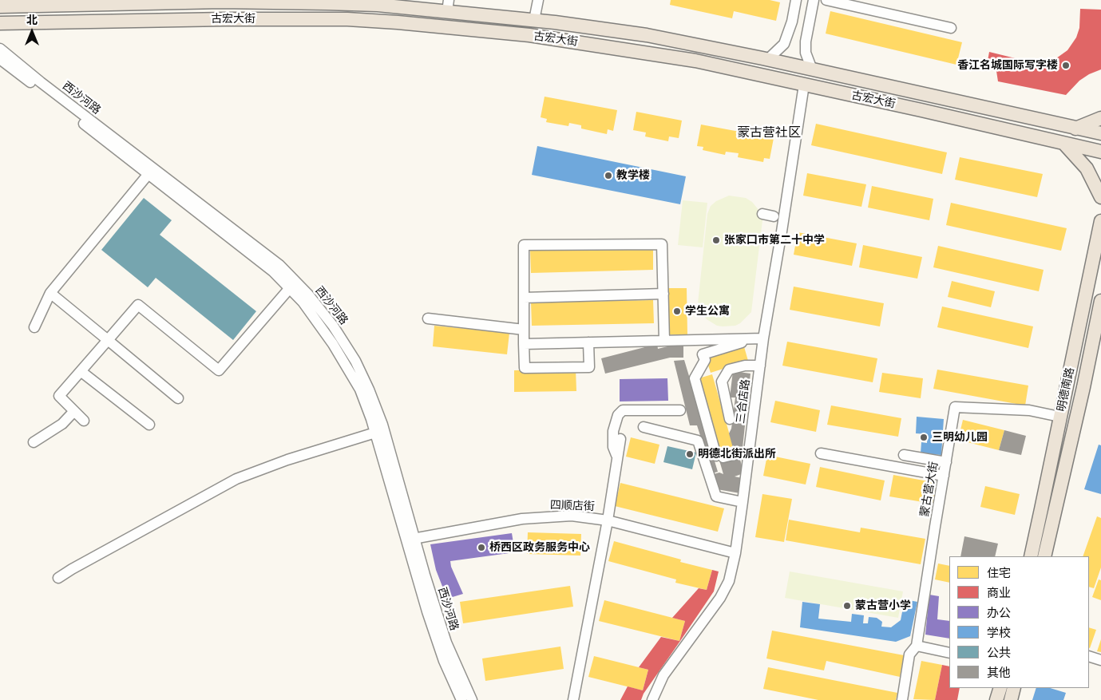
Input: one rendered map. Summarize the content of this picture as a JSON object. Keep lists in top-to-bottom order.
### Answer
{
  "streets": {
    "main road": ["古宏大街", "明德南路"],
    "street": [
      "西沙河路",
      "三合店路",
      "蒙古营大街",
      "四顺店街"
    ]
  },
  "crossings": [
    ["古宏大街", "三合店路"],
    ["西沙河路", "四顺店街"],
    ["明德南路", "蒙古营大街"],
    ["三合店路", "四顺店街"]
  ],
  "districts": ["蒙古营社区"],
  "places": [
    "香江名城国际写字楼",
    "教学楼",
    "张家口市第二十中学",
    "学生公寓",
    "三明幼儿园",
    "明德北街派出所",
    "桥西区政务服务中心",
    "蒙古营小学"
  ],
  "legend": [
    "住宅",
    "商业",
    "办公",
    "学校",
    "公共",
    "其他"
  ],
  "north": "top"
}
